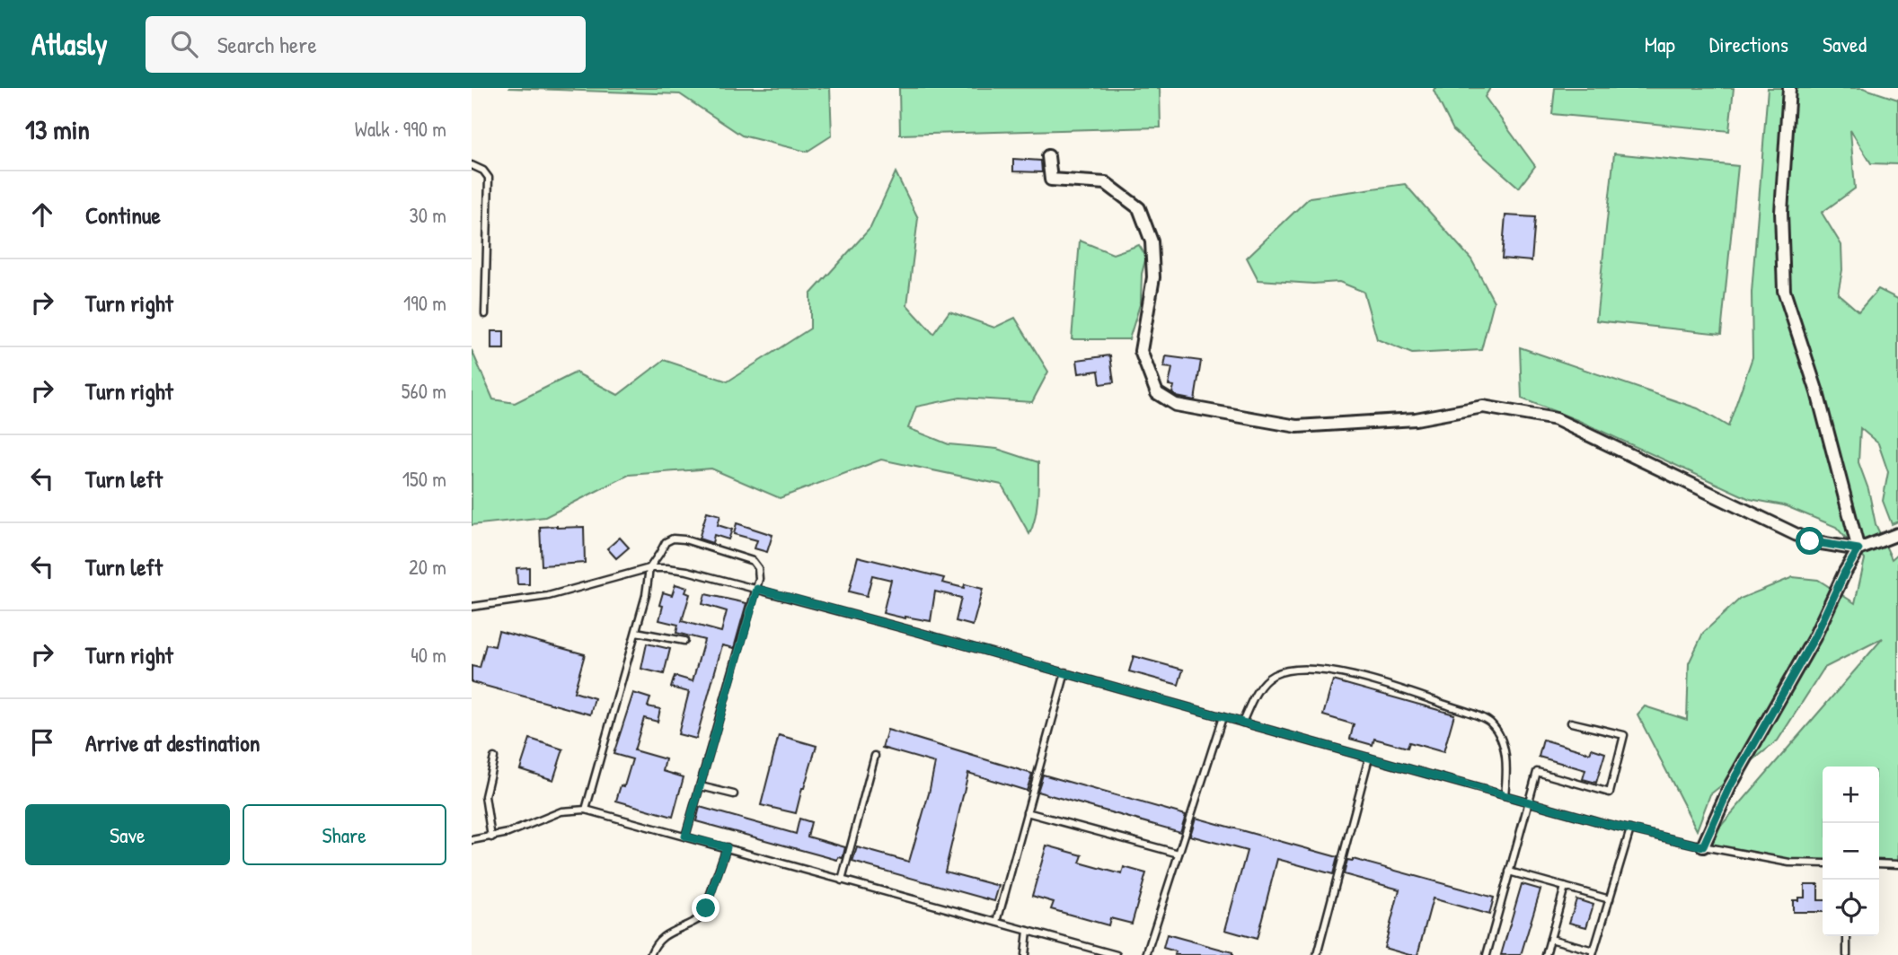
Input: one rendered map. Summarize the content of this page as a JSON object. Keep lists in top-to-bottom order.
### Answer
{
  "page": {
    "header": "Atlasly",
    "search": "Search here",
    "nav": ["Map", "Directions", "Saved"],
    "heading": ["13 min", "Walk · 990 m"],
    "list": [
      ["Continue", "30 m"],
      ["Turn right", "190 m"],
      ["Turn right", "560 m"],
      ["Turn left", "150 m"],
      ["Turn left", "20 m"],
      ["Turn right", "40 m"],
      "Arrive at destination"
    ],
    "map_buttons": ["+", "−"],
    "buttons": ["Save", "Share"]
  }
}
